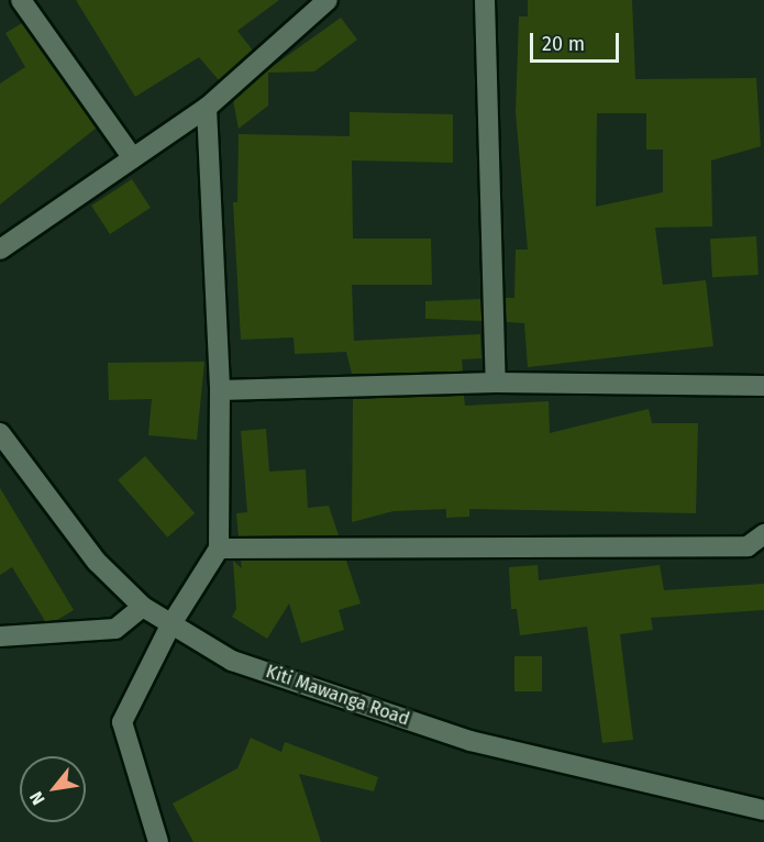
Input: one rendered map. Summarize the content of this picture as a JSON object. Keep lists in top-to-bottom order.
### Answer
{
  "streets": {
    "street": ["Kiti Mawanga Road"]
  },
  "scale_bar": "20 m",
  "north": "bottom left"
}
